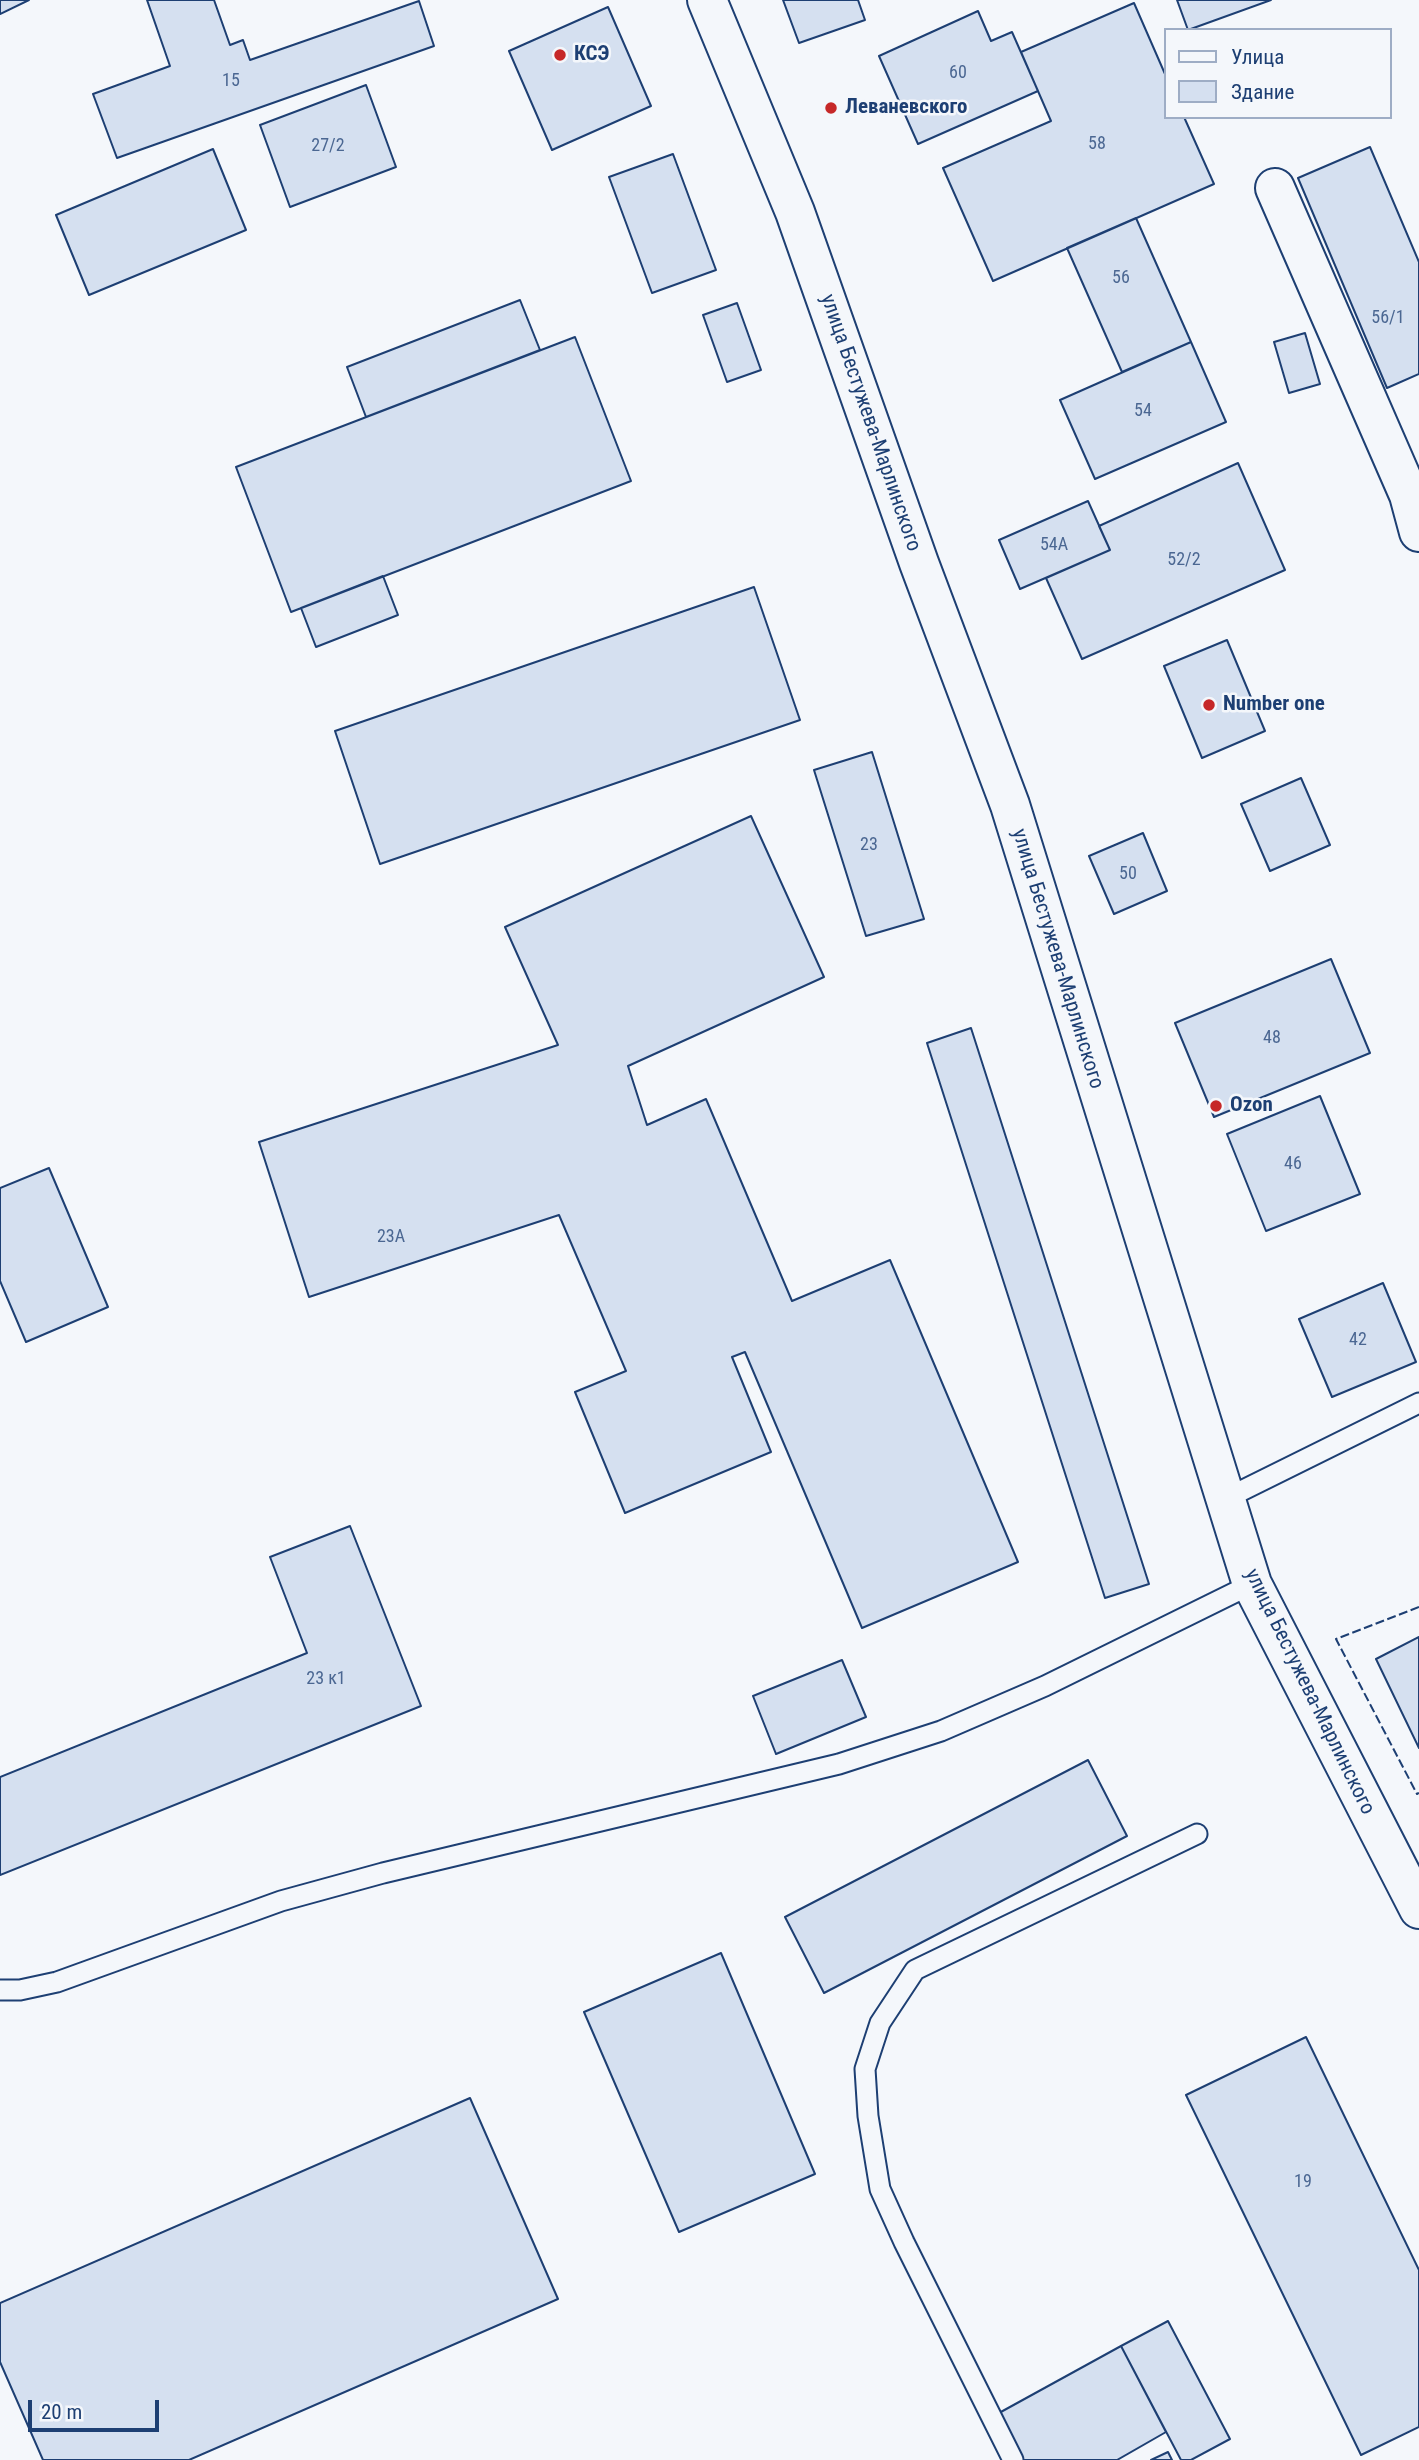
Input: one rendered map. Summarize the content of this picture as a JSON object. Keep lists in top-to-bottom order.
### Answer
{
  "streets": {
    "street": ["улица Бестужева-Марлинского"]
  },
  "places": [
    "КСЭ",
    "Леваневского",
    "Number one",
    "Ozon"
  ],
  "house_numbers": [
    "60",
    "15",
    "58",
    "27/2",
    "56",
    "56/1",
    "54",
    "54А",
    "52/2",
    "23",
    "50",
    "48",
    "46",
    "23А",
    "42",
    "23 к1",
    "19"
  ],
  "legend": ["Улица", "Здание"],
  "scale_bar": "20 m"
}
